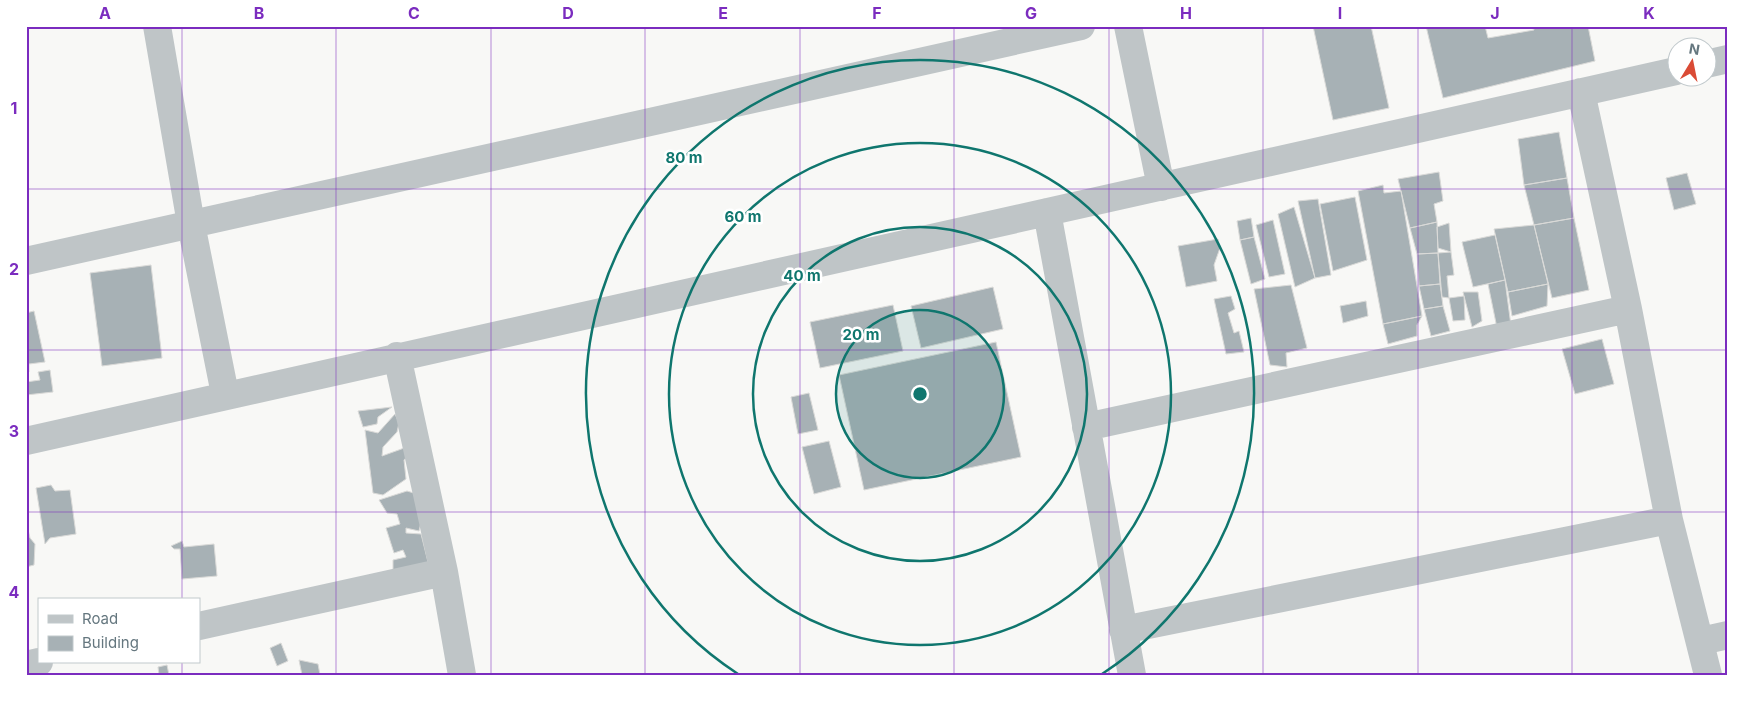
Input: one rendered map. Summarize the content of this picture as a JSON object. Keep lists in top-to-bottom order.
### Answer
{
  "legend": ["Road", "Building"],
  "north": "top",
  "grid": {
    "columns": [
      "A",
      "B",
      "C",
      "D",
      "E",
      "F",
      "G",
      "H",
      "I",
      "J",
      "K"
    ],
    "rows": [
      "1",
      "2",
      "3",
      "4"
    ]
  },
  "rings": [
    "80 m",
    "60 m",
    "40 m",
    "20 m"
  ]
}
